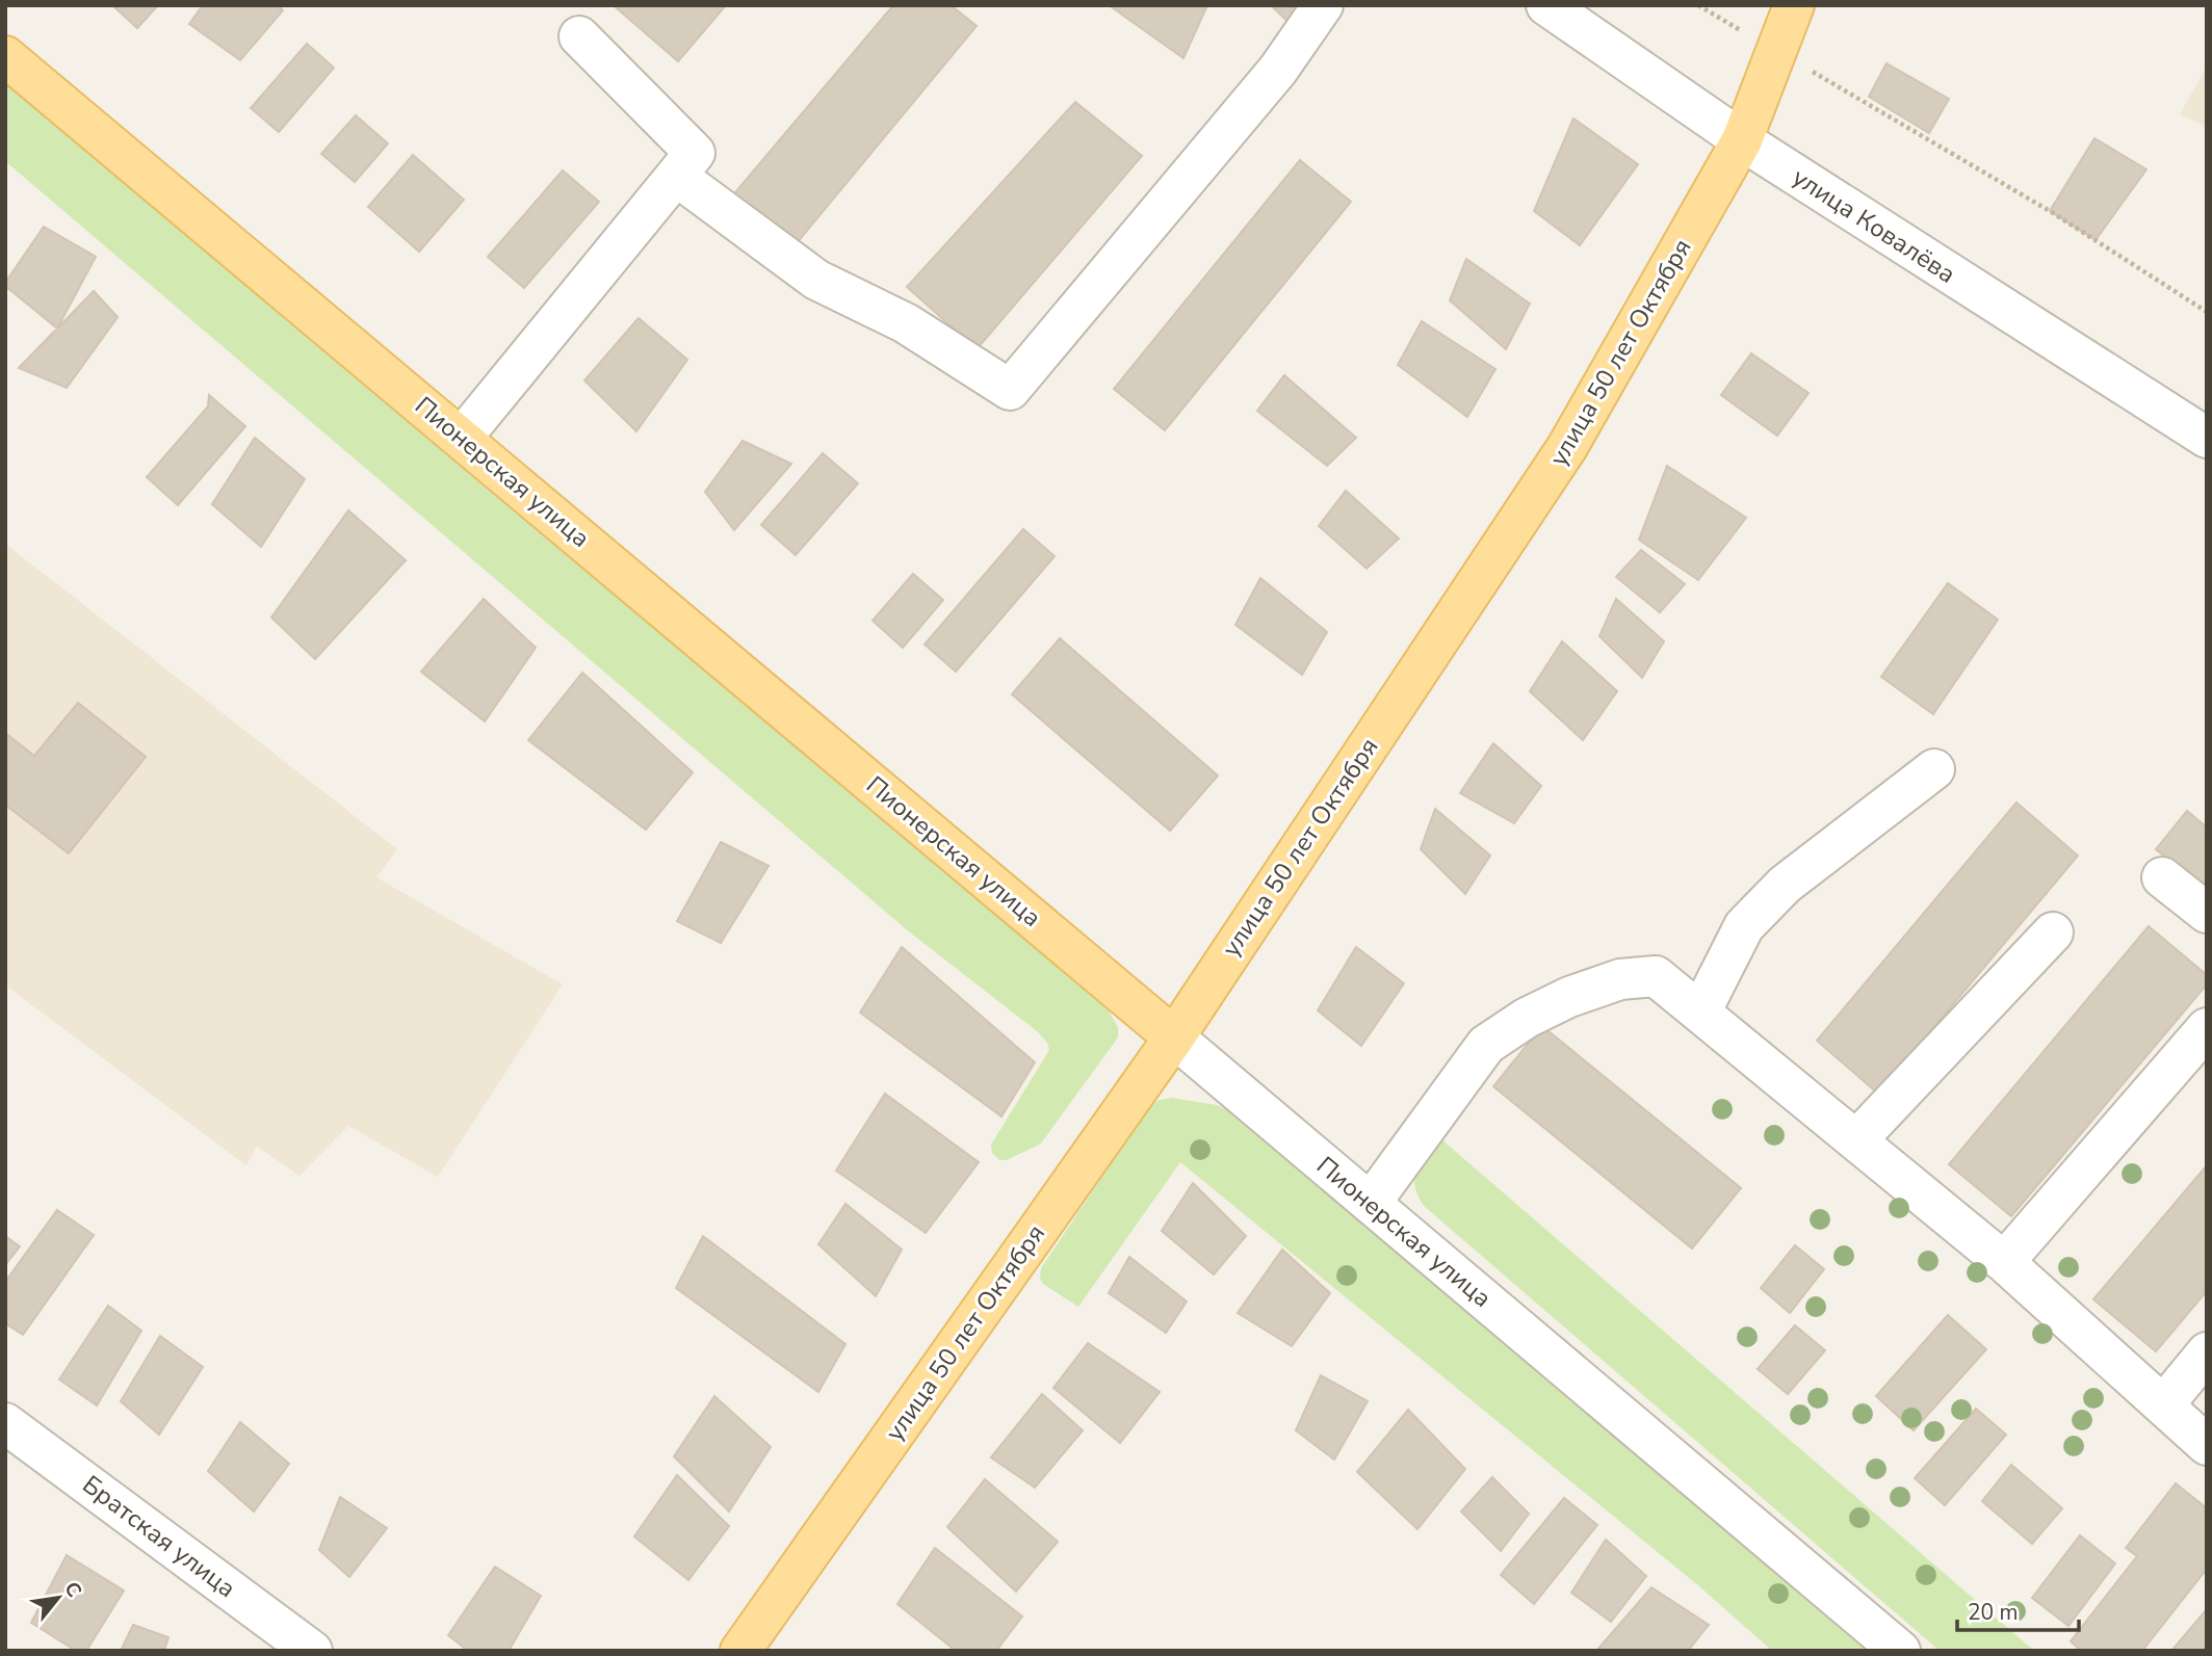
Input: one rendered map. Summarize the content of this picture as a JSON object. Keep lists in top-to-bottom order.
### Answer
{
  "streets": {
    "main road": ["улица 50 лет Октября", "Пионерская улица"],
    "street": ["улица Ковалёва", "Братская улица"]
  },
  "crossings": [
    ["улица Ковалёва", "улица 50 лет Октября"],
    ["улица 50 лет Октября", "Пионерская улица"]
  ],
  "scale_bar": "20 m",
  "north": "top right"
}
